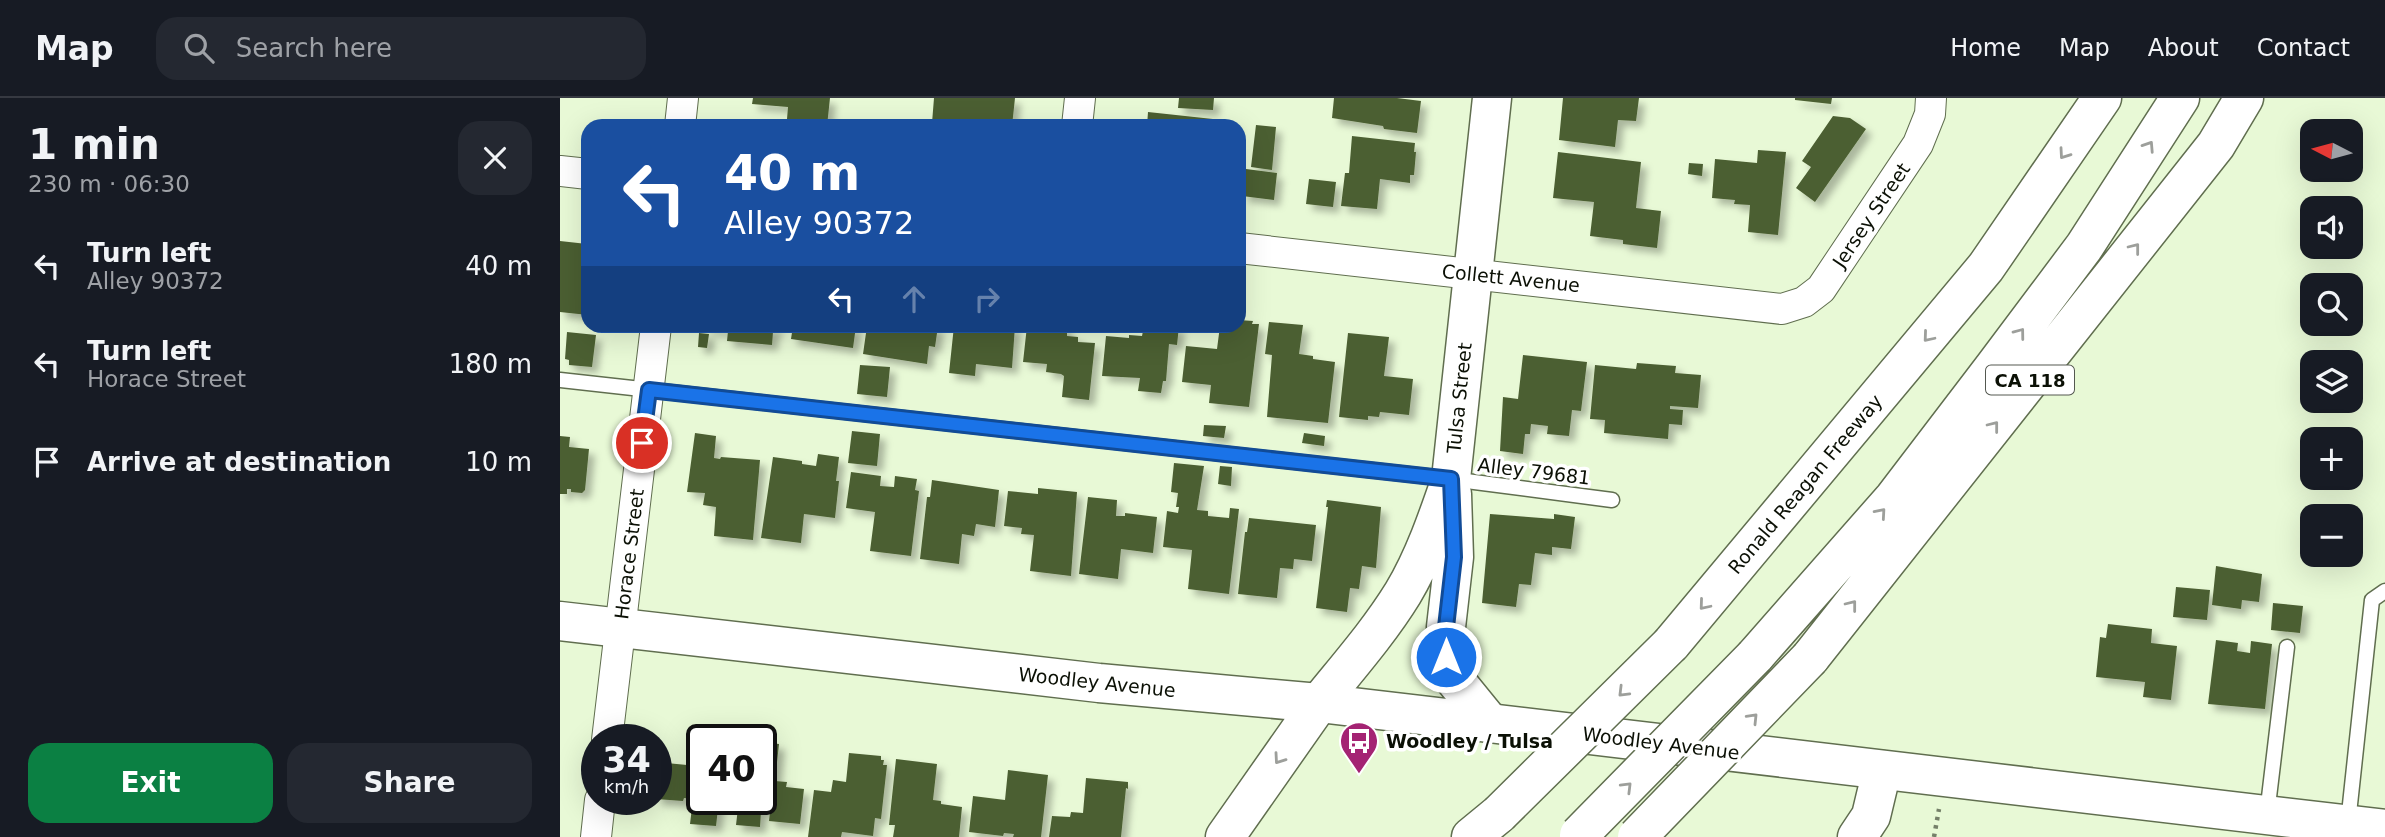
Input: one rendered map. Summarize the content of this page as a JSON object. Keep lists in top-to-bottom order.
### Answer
{
  "streets": {
    "main road": [
      "CA 118",
      "Tulsa Street",
      "Ronald Reagan Freeway",
      "Woodley Avenue"
    ],
    "street": ["Jersey Street", "Collett Avenue", "Horace Street"],
    "lane": ["Alley 79681"]
  },
  "crossings": [
    ["Jersey Street", "Collett Avenue"],
    ["Collett Avenue", "Tulsa Street"],
    ["Tulsa Street", "Alley 79681"],
    ["Tulsa Street", "Woodley Avenue"],
    ["Alley 79681", "Horace Street"],
    ["Horace Street", "Woodley Avenue"]
  ],
  "places": {
    "bus stop": ["Woodley / Tulsa"]
  },
  "north": "left",
  "page": {
    "header": "Map",
    "search": "Search here",
    "nav": [
      "Home",
      "Map",
      "About",
      "Contact"
    ],
    "heading": ["1 min", "230 m · 06:30"],
    "map_buttons": ["+", "−"],
    "turn": ["40 m", "Alley 90372"],
    "list": [
      {
        "name": "Turn left",
        "note": "Alley 90372",
        "value": "40 m"
      },
      {
        "name": "Turn left",
        "note": "Horace Street",
        "value": "180 m"
      },
      {
        "name": "Arrive at destination",
        "value": "10 m"
      }
    ],
    "speed": "34 km/h",
    "limit": "40",
    "buttons": ["Exit", "Share"]
  }
}
